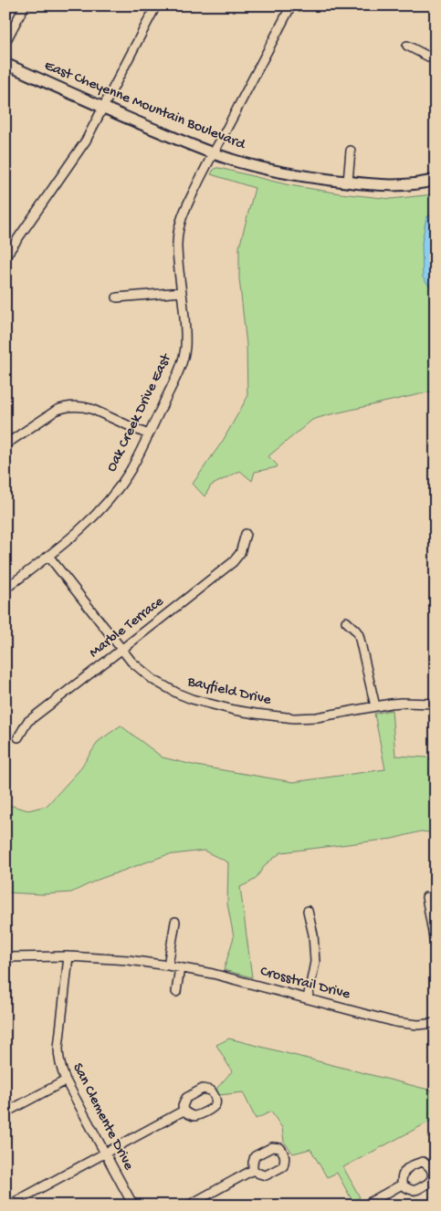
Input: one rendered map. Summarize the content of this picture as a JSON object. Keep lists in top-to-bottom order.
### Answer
{
  "streets": {
    "street": [
      "East Cheyenne Mountain Boulevard",
      "Oak Creek Drive East",
      "Marble Terrace",
      "Bayfield Drive",
      "Crosstrail Drive",
      "San Clemente Drive"
    ]
  },
  "crossings": [
    ["East Cheyenne Mountain Boulevard", "Oak Creek Drive East"],
    ["Oak Creek Drive East", "Bayfield Drive"],
    ["Marble Terrace", "Bayfield Drive"],
    ["Crosstrail Drive", "San Clemente Drive"]
  ]
}
